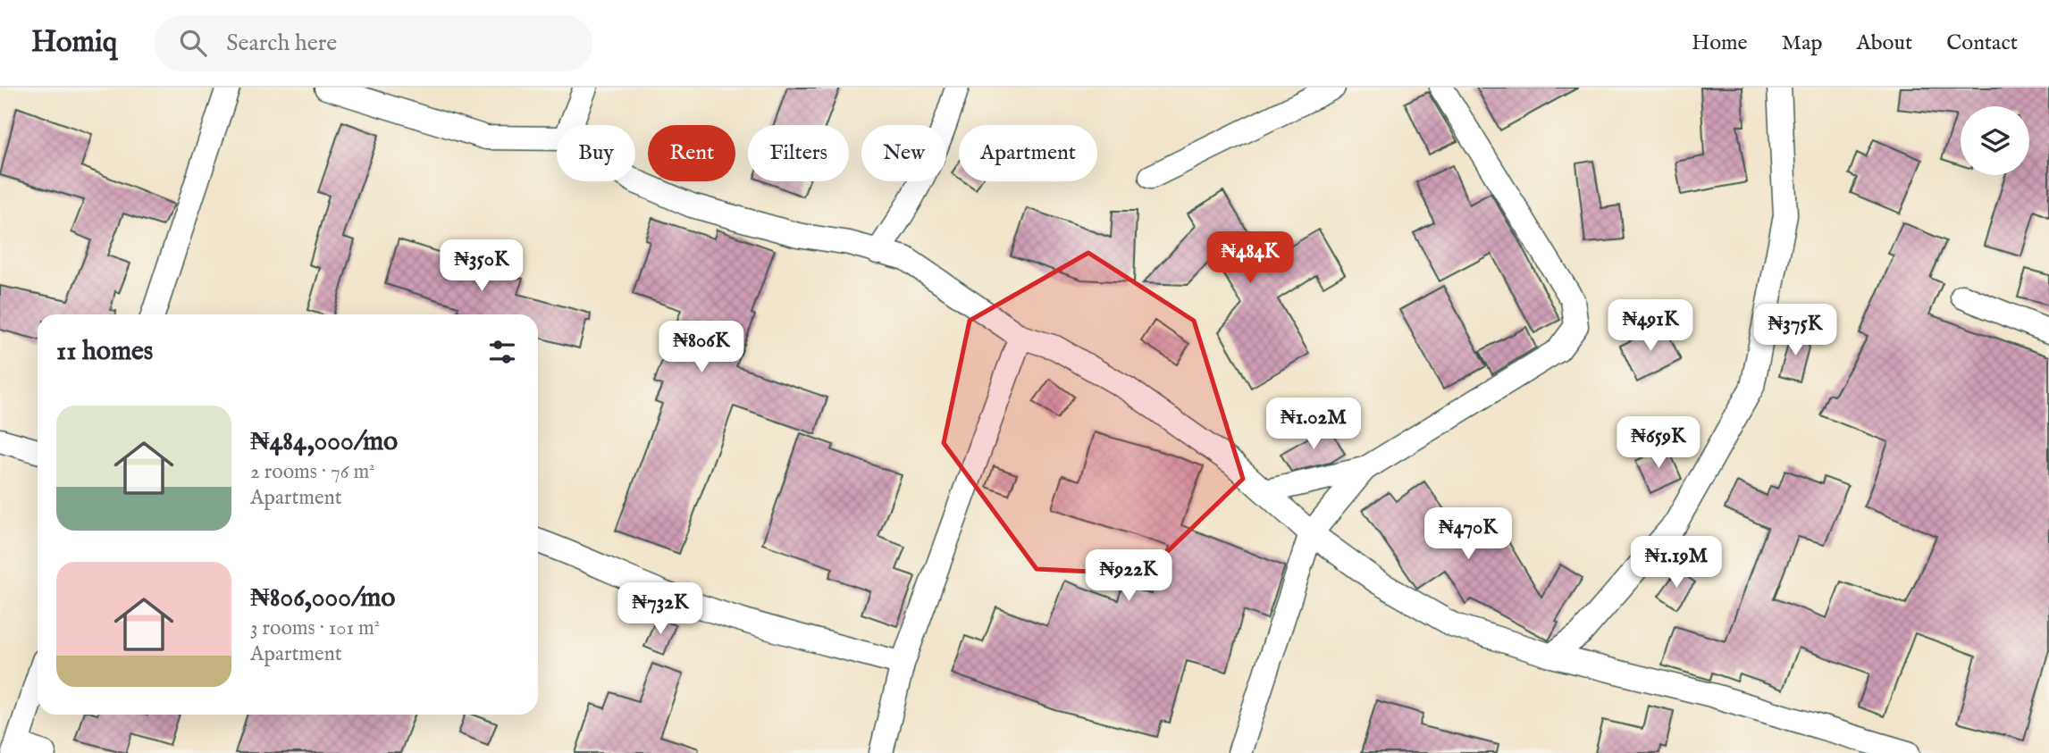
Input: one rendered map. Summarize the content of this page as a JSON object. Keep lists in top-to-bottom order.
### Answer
{
  "page": {
    "header": "Homiq",
    "search": "Search here",
    "nav": [
      "Home",
      "Map",
      "About",
      "Contact"
    ],
    "chip": [
      "Buy",
      "Rent",
      "Filters",
      "New",
      "Apartment"
    ],
    "price": [
      "₦484K",
      "₦350K",
      "₦491K",
      "₦375K",
      "₦806K",
      "₦1.02M",
      "₦659K",
      "₦470K",
      "₦1.19M",
      "₦922K",
      "₦732K"
    ],
    "heading": "11 homes",
    "list": [
      {
        "name": "₦484,000/mo",
        "note": "2 rooms · 76 m² · Apartment"
      },
      {
        "name": "₦806,000/mo",
        "note": "3 rooms · 101 m² · Apartment"
      }
    ]
  }
}
